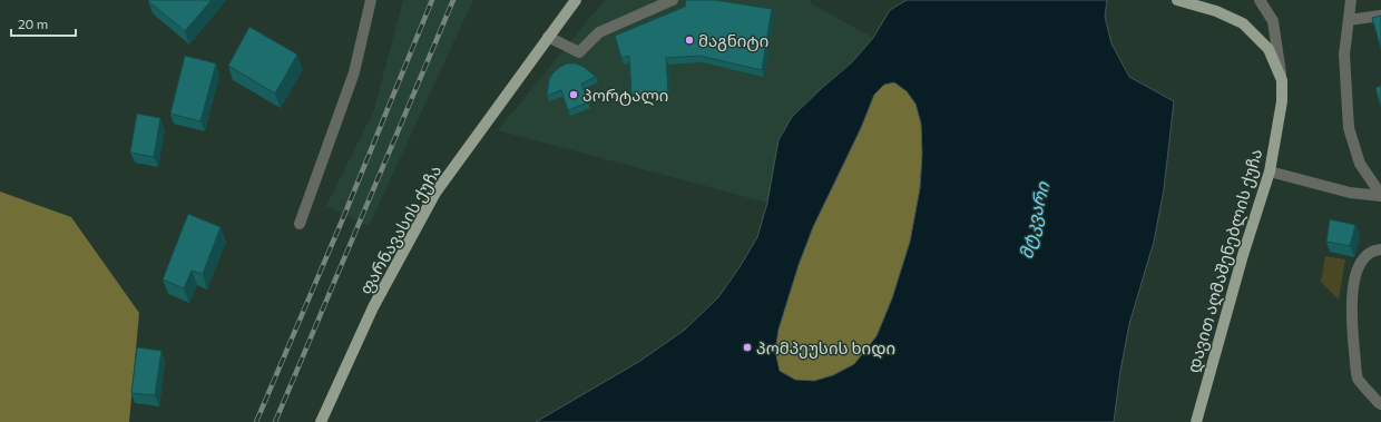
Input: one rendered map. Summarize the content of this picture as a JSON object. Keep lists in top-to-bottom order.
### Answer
{
  "streets": {
    "main road": ["ფარნავასის ქუჩა", "დავით აღმაშენებლის ქუჩა"]
  },
  "water": ["მტკვარი"],
  "places": ["მაგნიტი", "პორტალი", "პომპეუსის ხიდი"],
  "scale_bar": "20 m"
}
